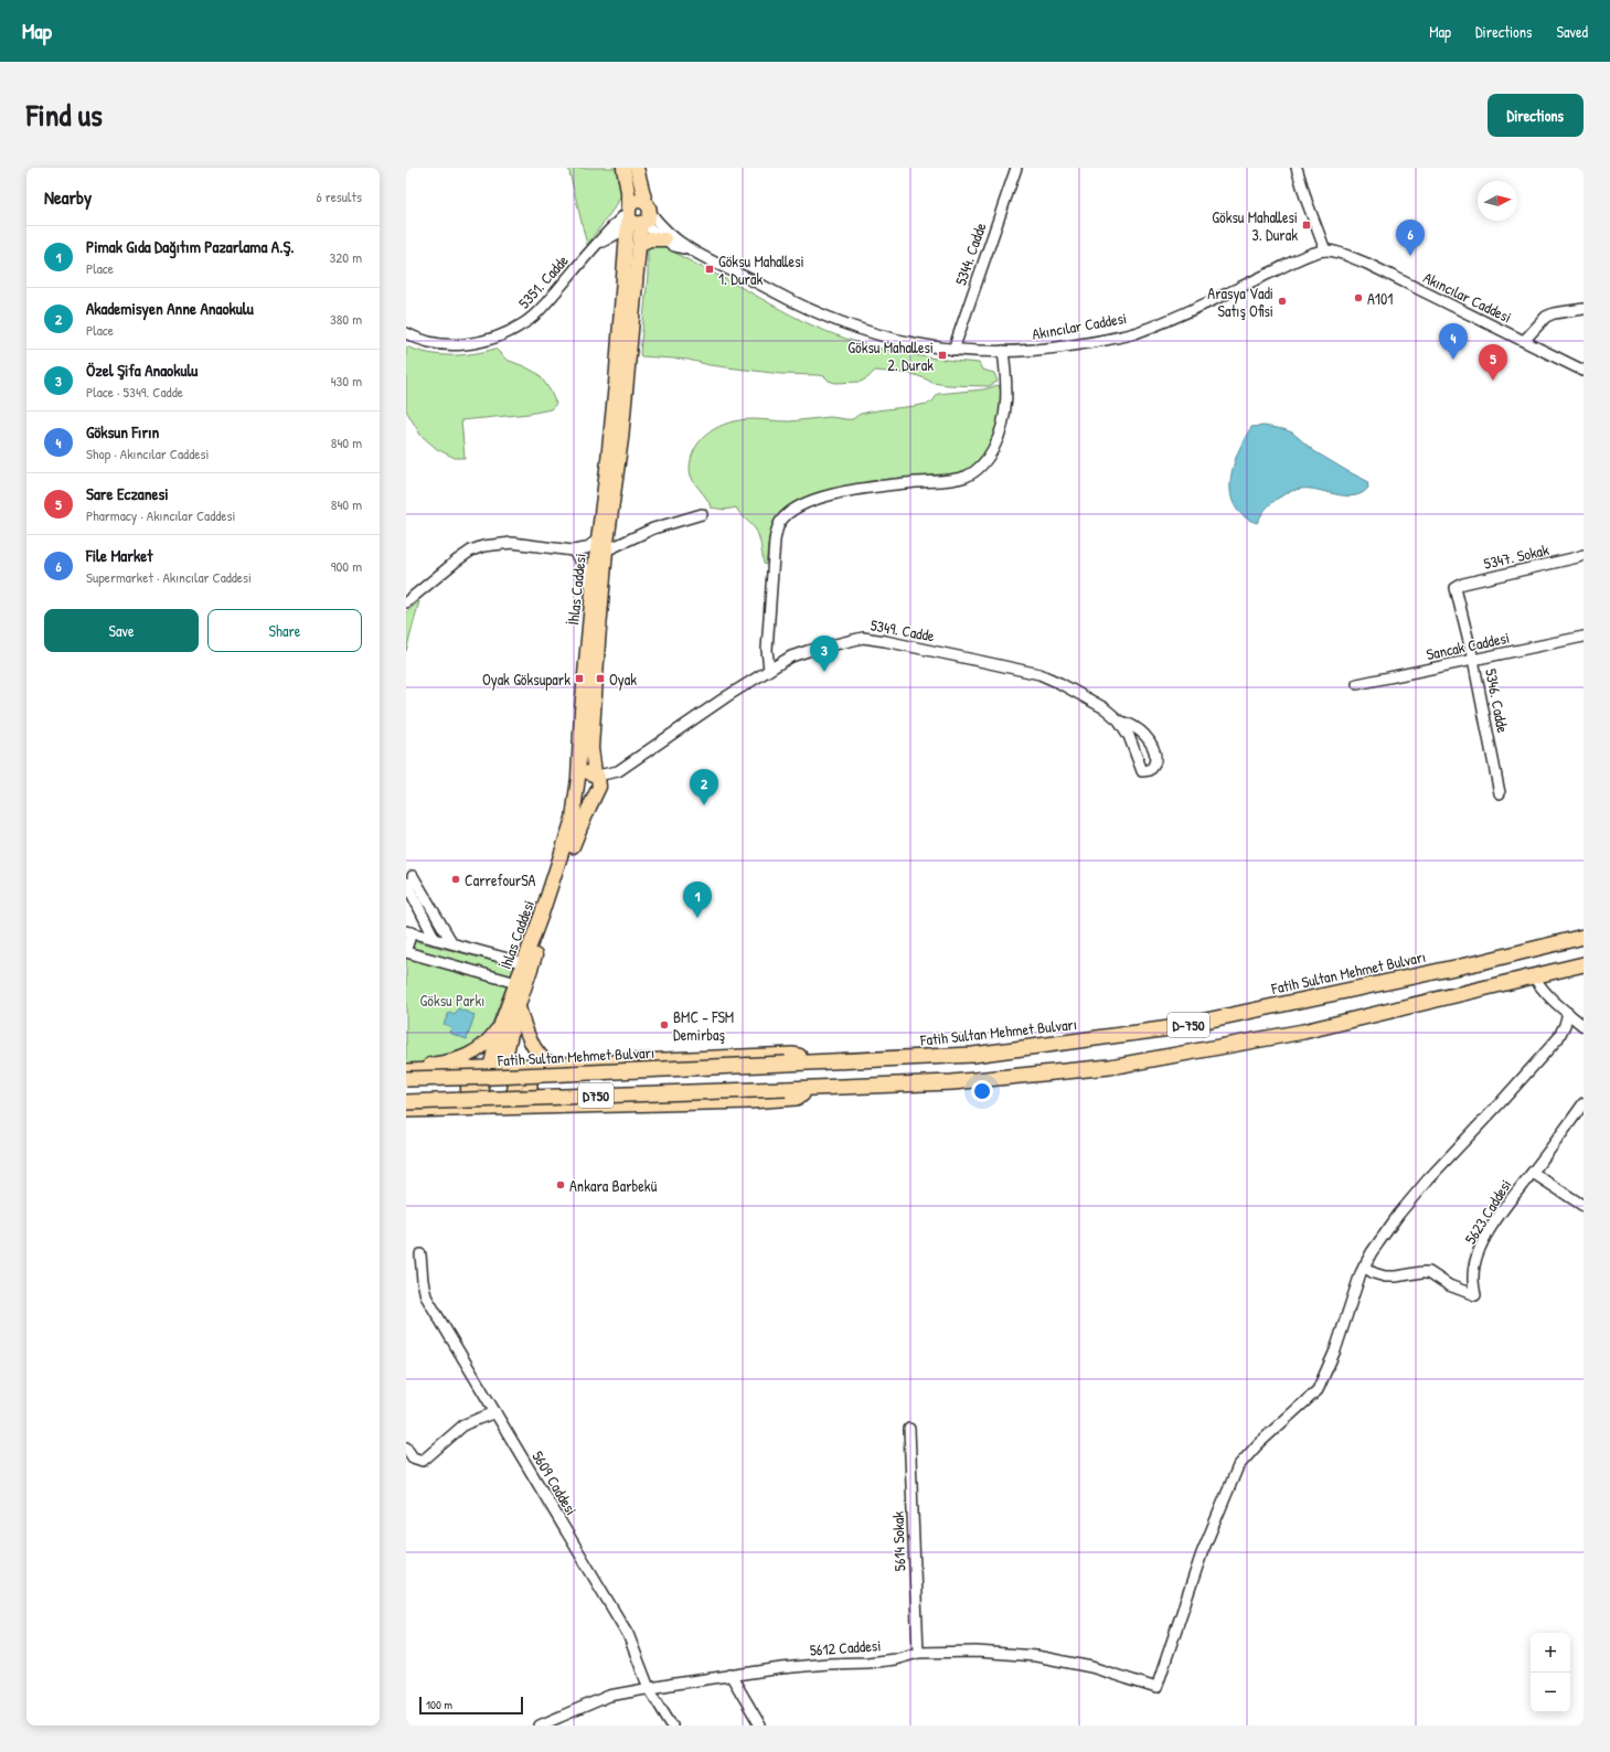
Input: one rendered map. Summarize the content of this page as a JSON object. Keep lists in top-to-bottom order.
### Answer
{
  "streets": {
    "highway": ["Fatih Sultan Mehmet Bulvarı", "D-750", "D750"],
    "main road": ["İhlas Caddesi"],
    "street": [
      "5344. Cadde",
      "5351. Cadde",
      "Akıncılar Caddesi",
      "5347. Sokak",
      "5349. Cadde",
      "Sancak Caddesi",
      "5346. Cadde",
      "5623 Caddesi",
      "5609 Caddesi",
      "5614 Sokak",
      "5612 Caddesi"
    ]
  },
  "crossings": [
    ["5344. Cadde", "Akıncılar Caddesi"],
    ["5351. Cadde", "Akıncılar Caddesi"],
    ["5347. Sokak", "5346. Cadde"],
    ["İhlas Caddesi", "5349. Cadde"],
    ["Sancak Caddesi", "5346. Cadde"],
    ["5623 Caddesi", "5612 Caddesi"],
    ["5609 Caddesi", "5612 Caddesi"],
    ["5614 Sokak", "5612 Caddesi"]
  ],
  "parks": ["Göksu Parkı"],
  "places": {
    "transit": [
      "Göksu Mahallesi 3. Durak",
      "Göksu Mahallesi 1. Durak",
      "Göksu Mahallesi 2. Durak",
      "Oyak Göksupark",
      "Oyak"
    ],
    "other": [
      "A101",
      "Arasya Vadi Satış Ofisi",
      "CarrefourSA",
      "BMC - FSM Demirbaş",
      "Ankara Barbekü"
    ]
  },
  "scale_bar": "100 m",
  "north": "right",
  "page": {
    "header": "Map",
    "nav": ["Map", "Directions", "Saved"],
    "title": "Find us",
    "buttons": [
      "Directions",
      ["Save", "Share"]
    ],
    "heading": ["Nearby", "6 results"],
    "pins": [
      "6",
      "4",
      "5",
      "3",
      "2",
      "1"
    ],
    "list": [
      {
        "mark": "1",
        "name": "Pimak Gıda Dağıtım Pazarlama A.Ş.",
        "note": "Place",
        "value": "320 m"
      },
      {
        "mark": "2",
        "name": "Akademisyen Anne Anaokulu",
        "note": "Place",
        "value": "380 m"
      },
      {
        "mark": "3",
        "name": "Özel Şifa Anaokulu",
        "note": "Place · 5349. Cadde",
        "value": "430 m"
      },
      {
        "mark": "4",
        "name": "Göksun Fırın",
        "note": "Shop · Akıncılar Caddesi",
        "value": "840 m"
      },
      {
        "mark": "5",
        "name": "Sare Eczanesi",
        "note": "Pharmacy · Akıncılar Caddesi",
        "value": "840 m"
      },
      {
        "mark": "6",
        "name": "File Market",
        "note": "Supermarket · Akıncılar Caddesi",
        "value": "900 m"
      }
    ],
    "map_buttons": ["+", "−"],
    "scale": "100 m"
  }
}
